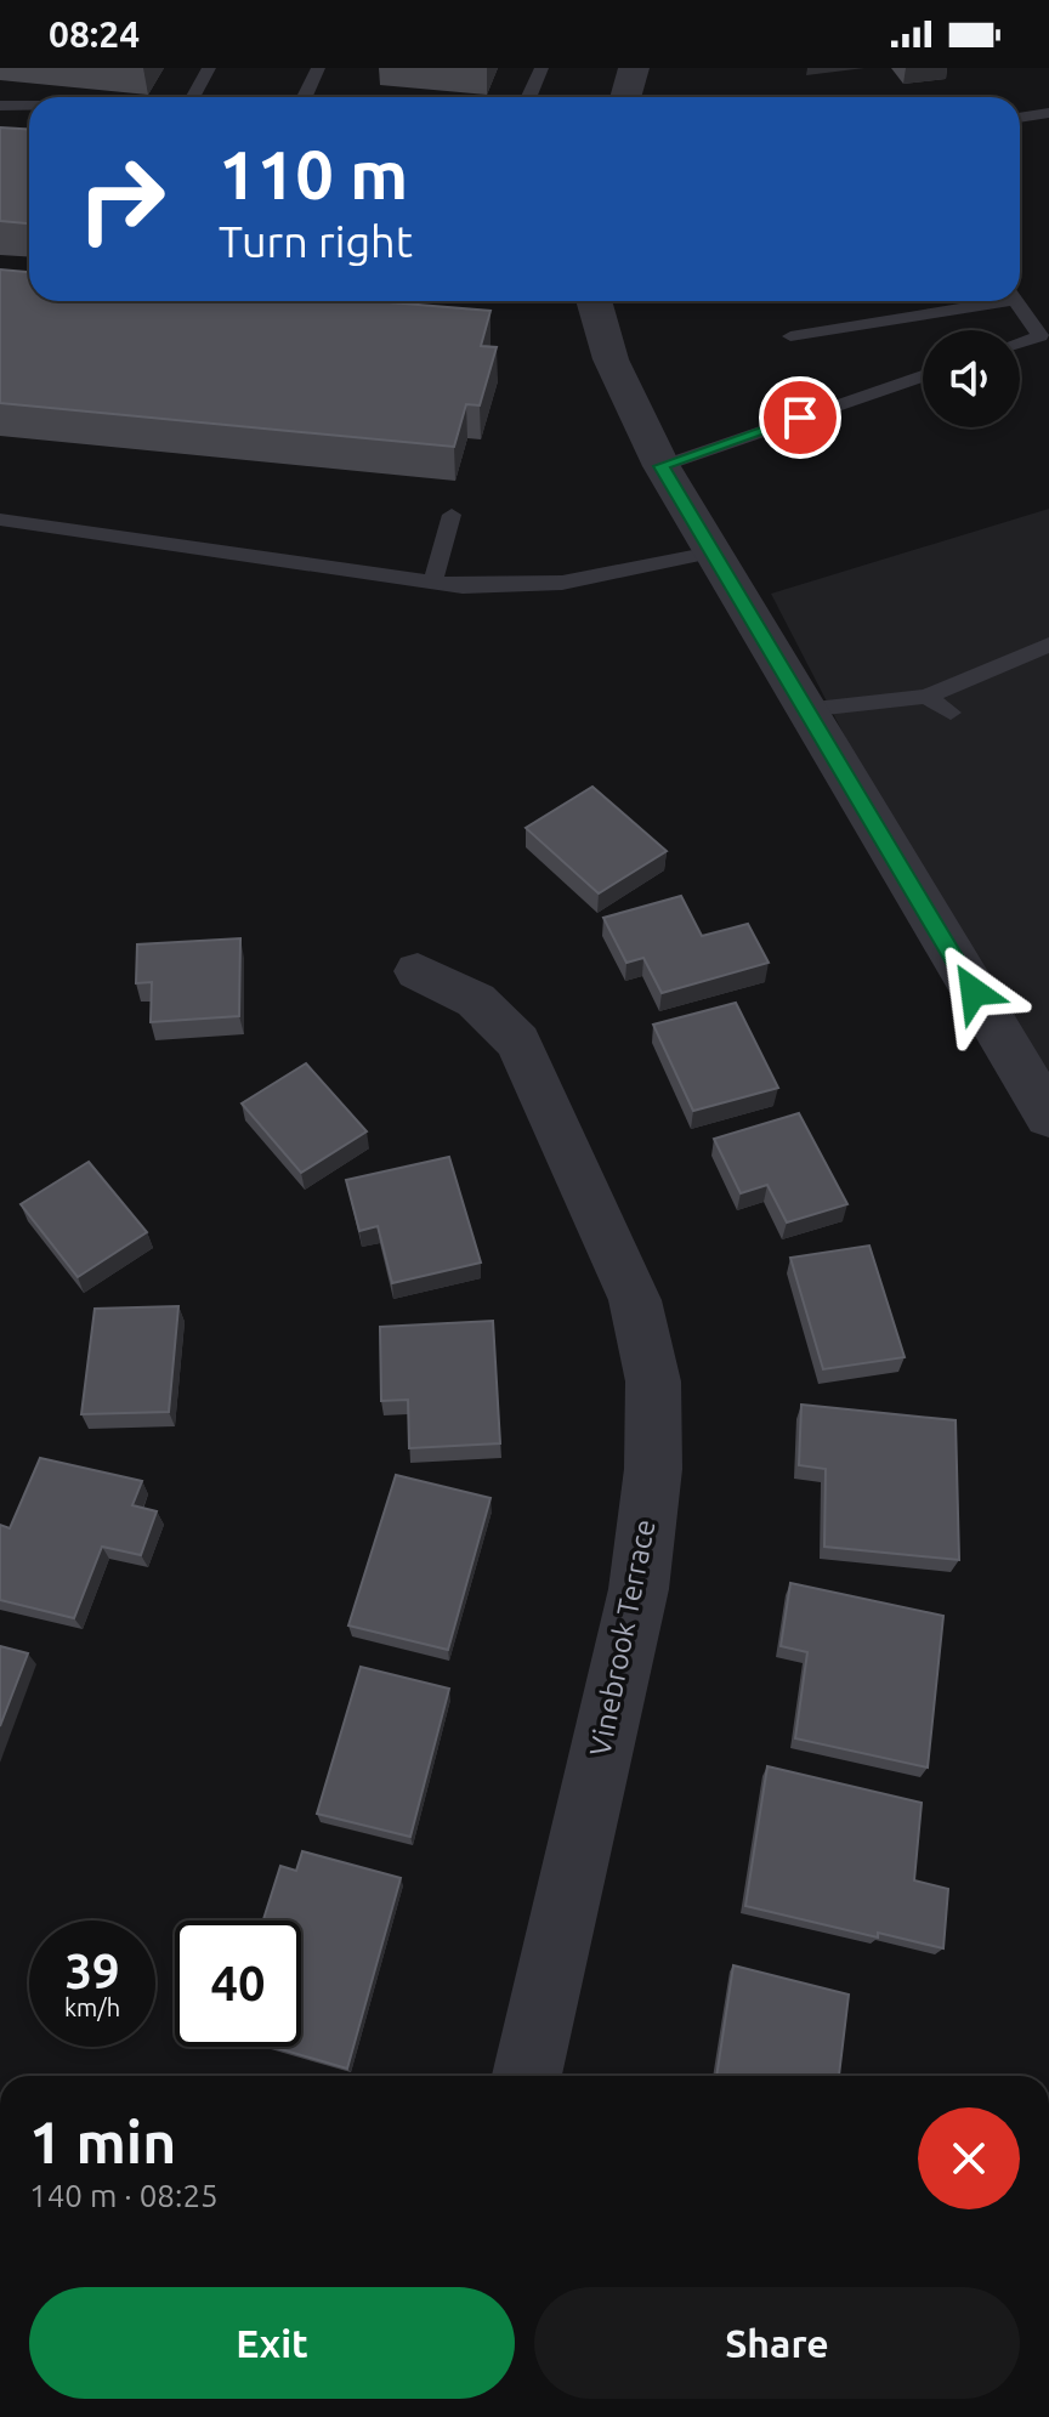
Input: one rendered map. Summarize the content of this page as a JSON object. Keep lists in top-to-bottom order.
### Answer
{
  "streets": {
    "street": ["Vinebrook Terrace"]
  },
  "page": {
    "status": "08:24",
    "turn": ["110 m", "Turn right"],
    "speed": "39 km/h",
    "limit": "40",
    "heading": ["1 min", "140 m · 08:25"],
    "buttons": ["Exit", "Share"]
  }
}
